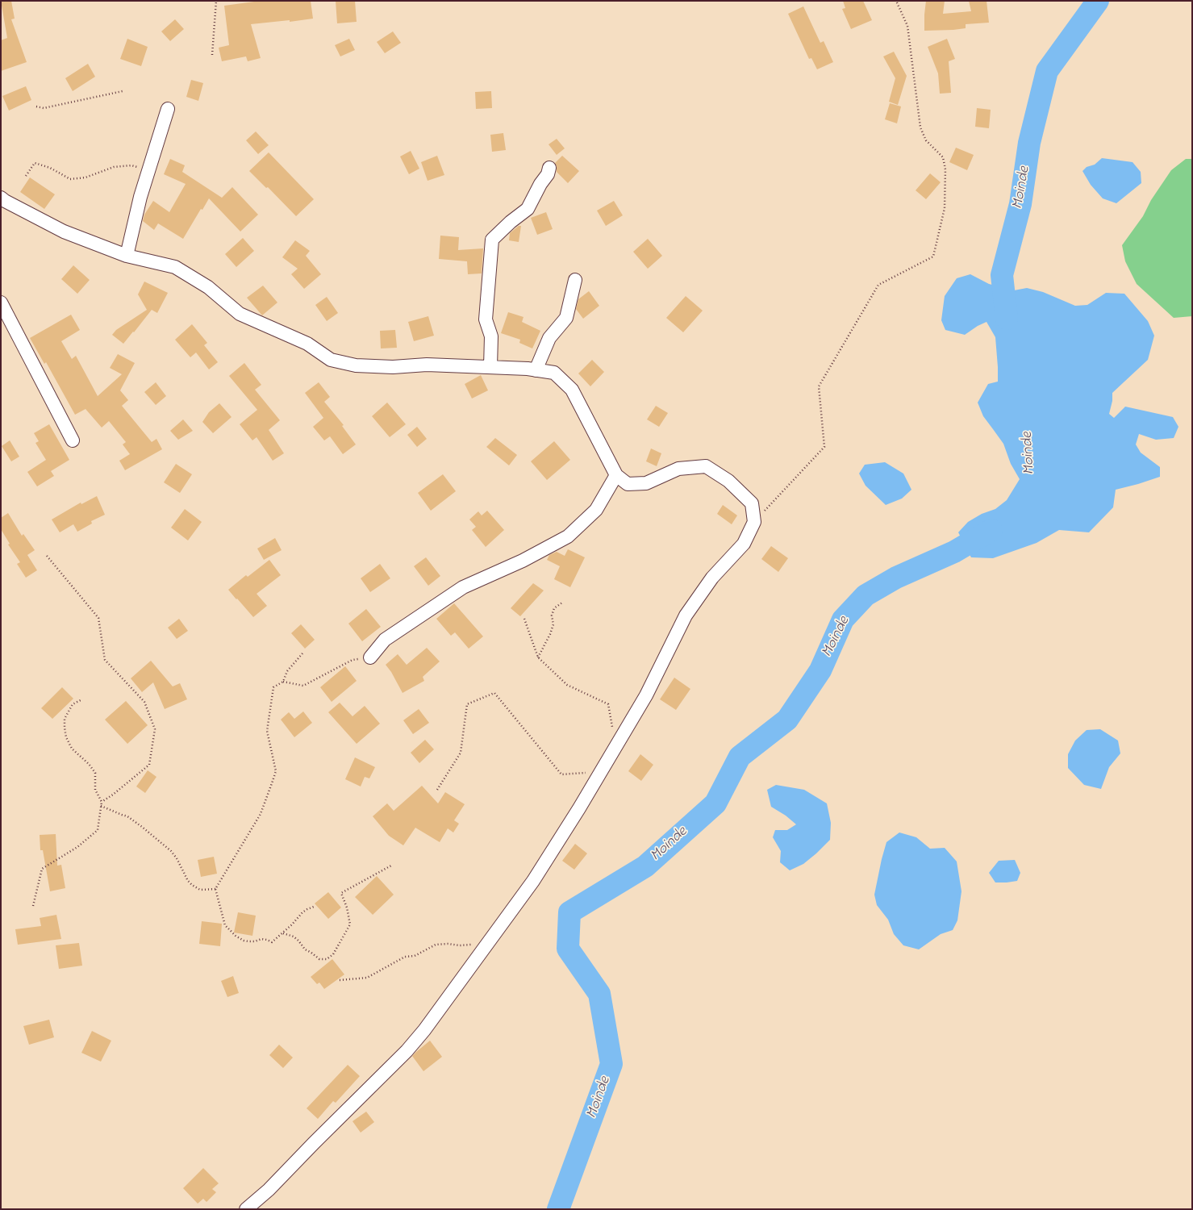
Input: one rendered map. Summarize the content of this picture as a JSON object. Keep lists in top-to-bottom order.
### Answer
{
  "water": ["Moinde"]
}
